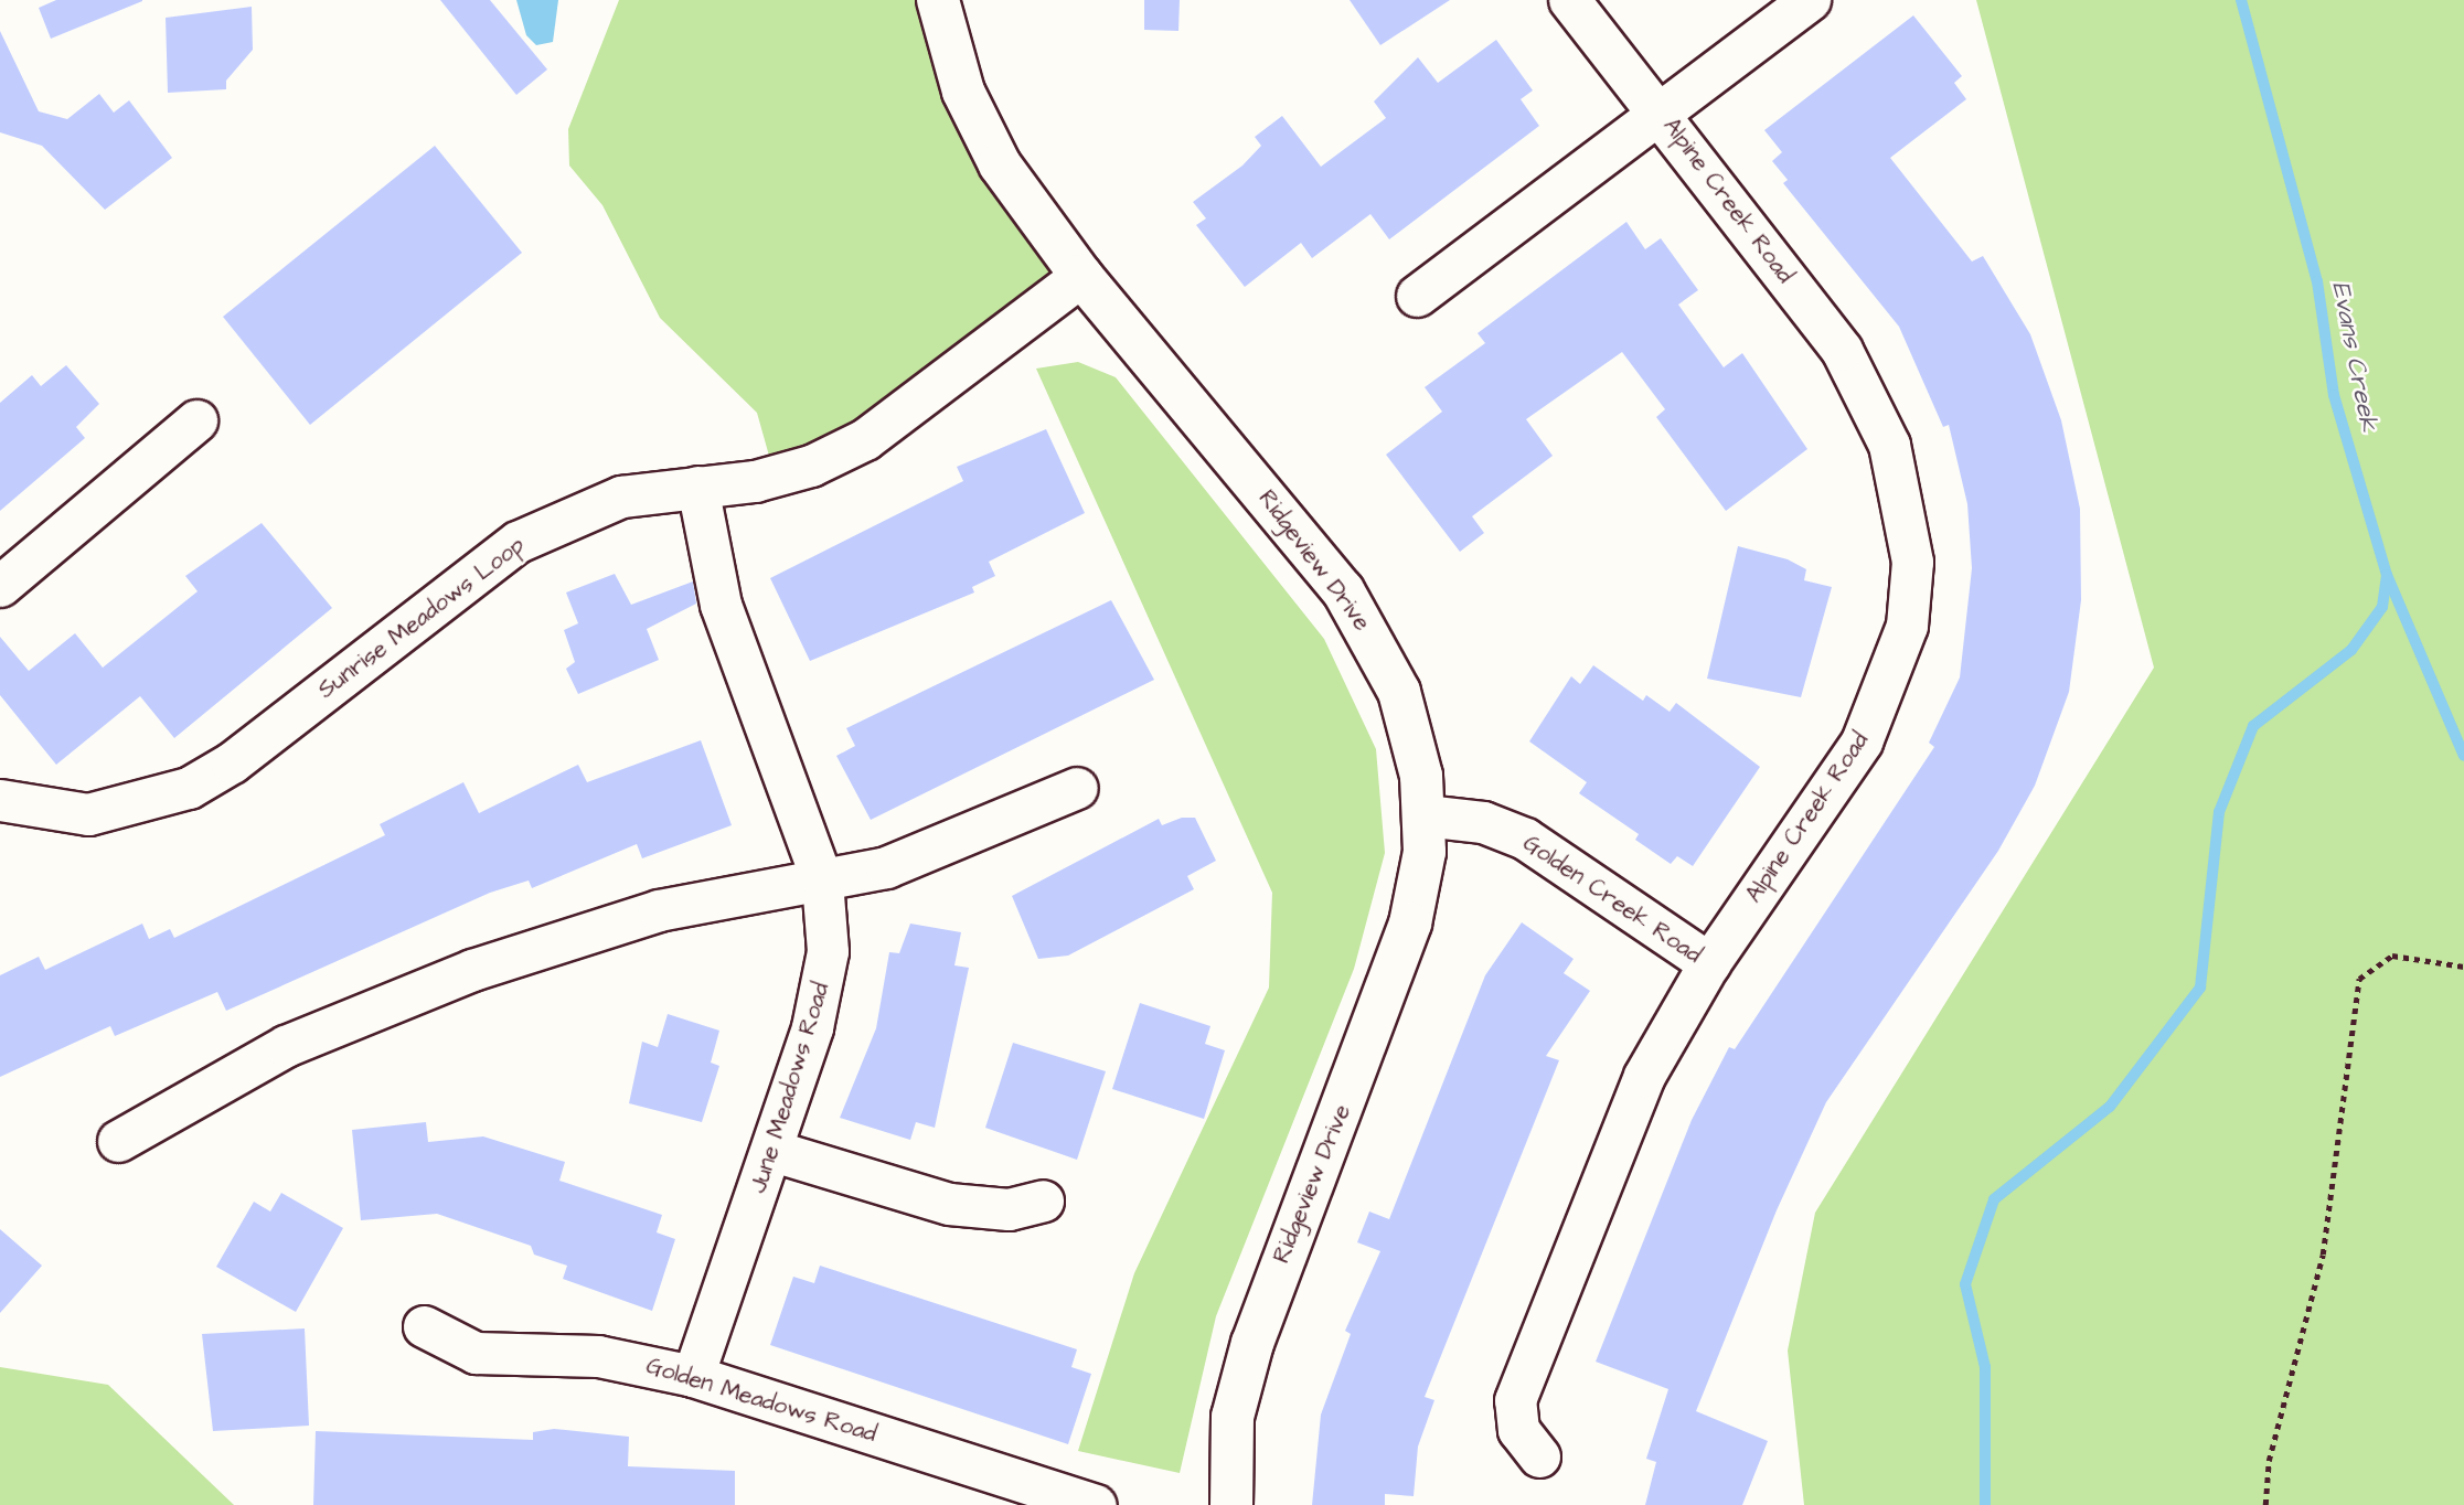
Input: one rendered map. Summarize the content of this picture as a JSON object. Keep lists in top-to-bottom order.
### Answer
{
  "streets": {
    "street": [
      "Alpine Creek Road",
      "Ridgeview Drive",
      "Sunrise Meadows Loop",
      "Golden Creek Road",
      "June Meadows Road",
      "Golden Meadows Road"
    ]
  },
  "crossings": [
    ["Alpine Creek Road", "Golden Creek Road"],
    ["Ridgeview Drive", "Sunrise Meadows Loop"],
    ["Ridgeview Drive", "Golden Creek Road"],
    ["Sunrise Meadows Loop", "June Meadows Road"],
    ["June Meadows Road", "Golden Meadows Road"]
  ],
  "water": ["Evans Creek"]
}
